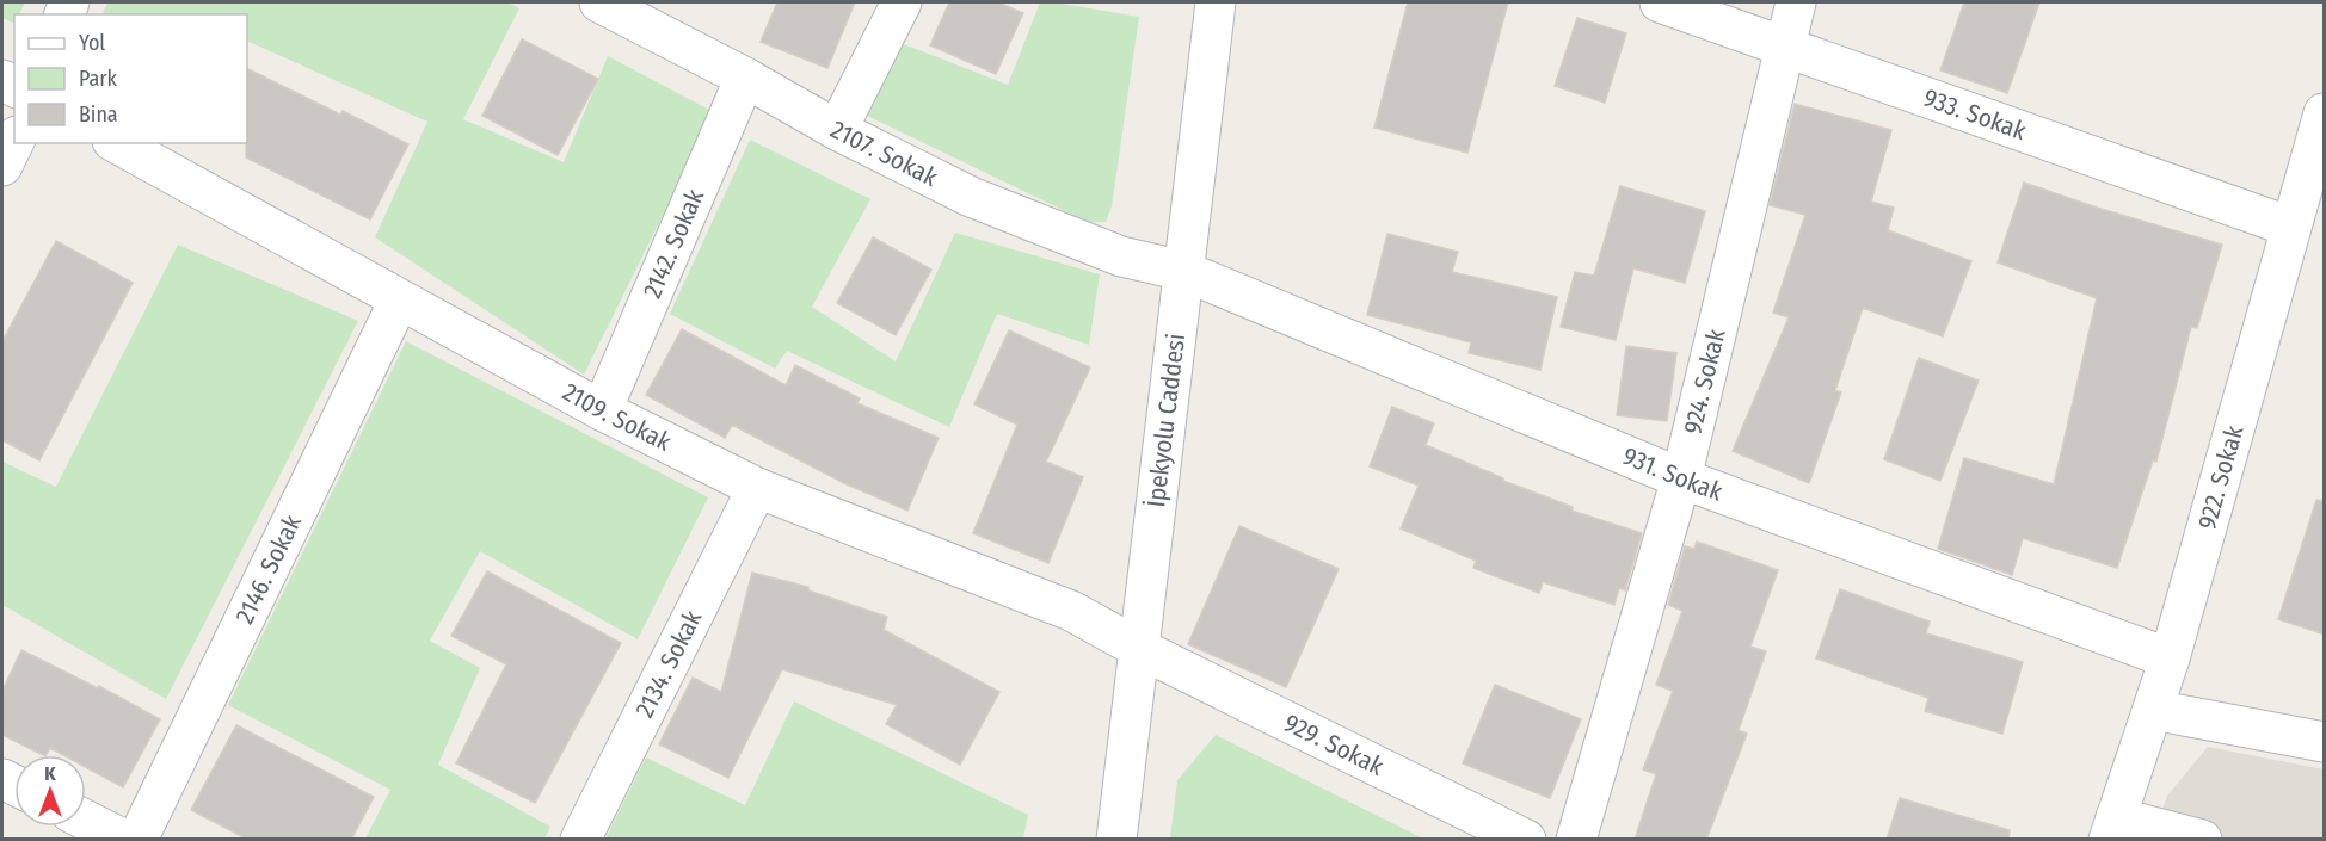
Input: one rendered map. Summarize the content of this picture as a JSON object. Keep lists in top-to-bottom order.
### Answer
{
  "streets": {
    "street": [
      "933. Sokak",
      "2107. Sokak",
      "2142. Sokak",
      "924. Sokak",
      "2109. Sokak",
      "İpekyolu Caddesi",
      "931. Sokak",
      "922. Sokak",
      "2146. Sokak",
      "2134. Sokak",
      "929. Sokak"
    ]
  },
  "crossings": [
    ["933. Sokak", "924. Sokak"],
    ["933. Sokak", "922. Sokak"],
    ["2107. Sokak", "2142. Sokak"],
    ["2107. Sokak", "İpekyolu Caddesi"],
    ["2107. Sokak", "931. Sokak"],
    ["2142. Sokak", "2109. Sokak"],
    ["924. Sokak", "931. Sokak"],
    ["2109. Sokak", "İpekyolu Caddesi"],
    ["2109. Sokak", "2146. Sokak"],
    ["2109. Sokak", "2134. Sokak"],
    ["2109. Sokak", "929. Sokak"],
    ["İpekyolu Caddesi", "931. Sokak"],
    ["İpekyolu Caddesi", "929. Sokak"],
    ["931. Sokak", "922. Sokak"]
  ],
  "legend": ["Yol", "Park", "Bina"],
  "north": "top"
}
